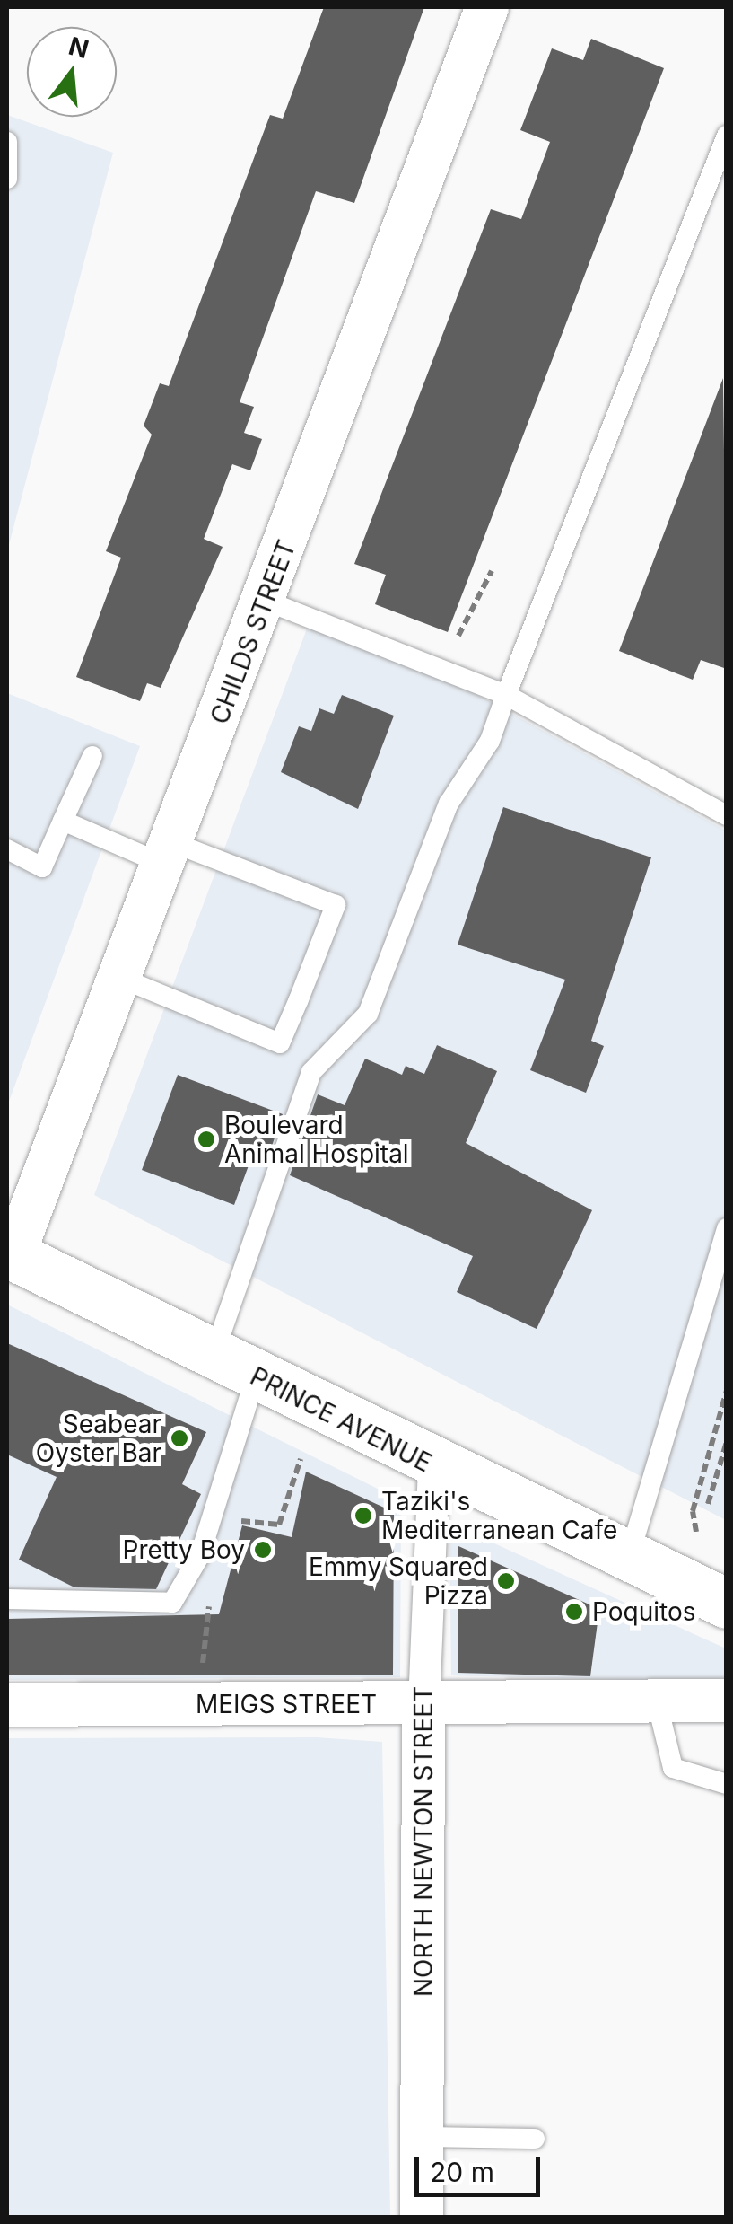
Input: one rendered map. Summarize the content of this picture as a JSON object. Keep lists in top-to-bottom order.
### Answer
{
  "streets": {
    "main road": ["PRINCE AVENUE"],
    "street": ["CHILDS STREET", "MEIGS STREET", "NORTH NEWTON STREET"]
  },
  "crossings": [
    ["CHILDS STREET", "PRINCE AVENUE"],
    ["PRINCE AVENUE", "NORTH NEWTON STREET"],
    ["MEIGS STREET", "NORTH NEWTON STREET"]
  ],
  "places": [
    "Boulevard Animal Hospital",
    "Seabear Oyster Bar",
    "Taziki's Mediterranean Cafe",
    "Pretty Boy",
    "Emmy Squared Pizza",
    "Poquitos"
  ],
  "scale_bar": "20 m",
  "north": "top"
}
